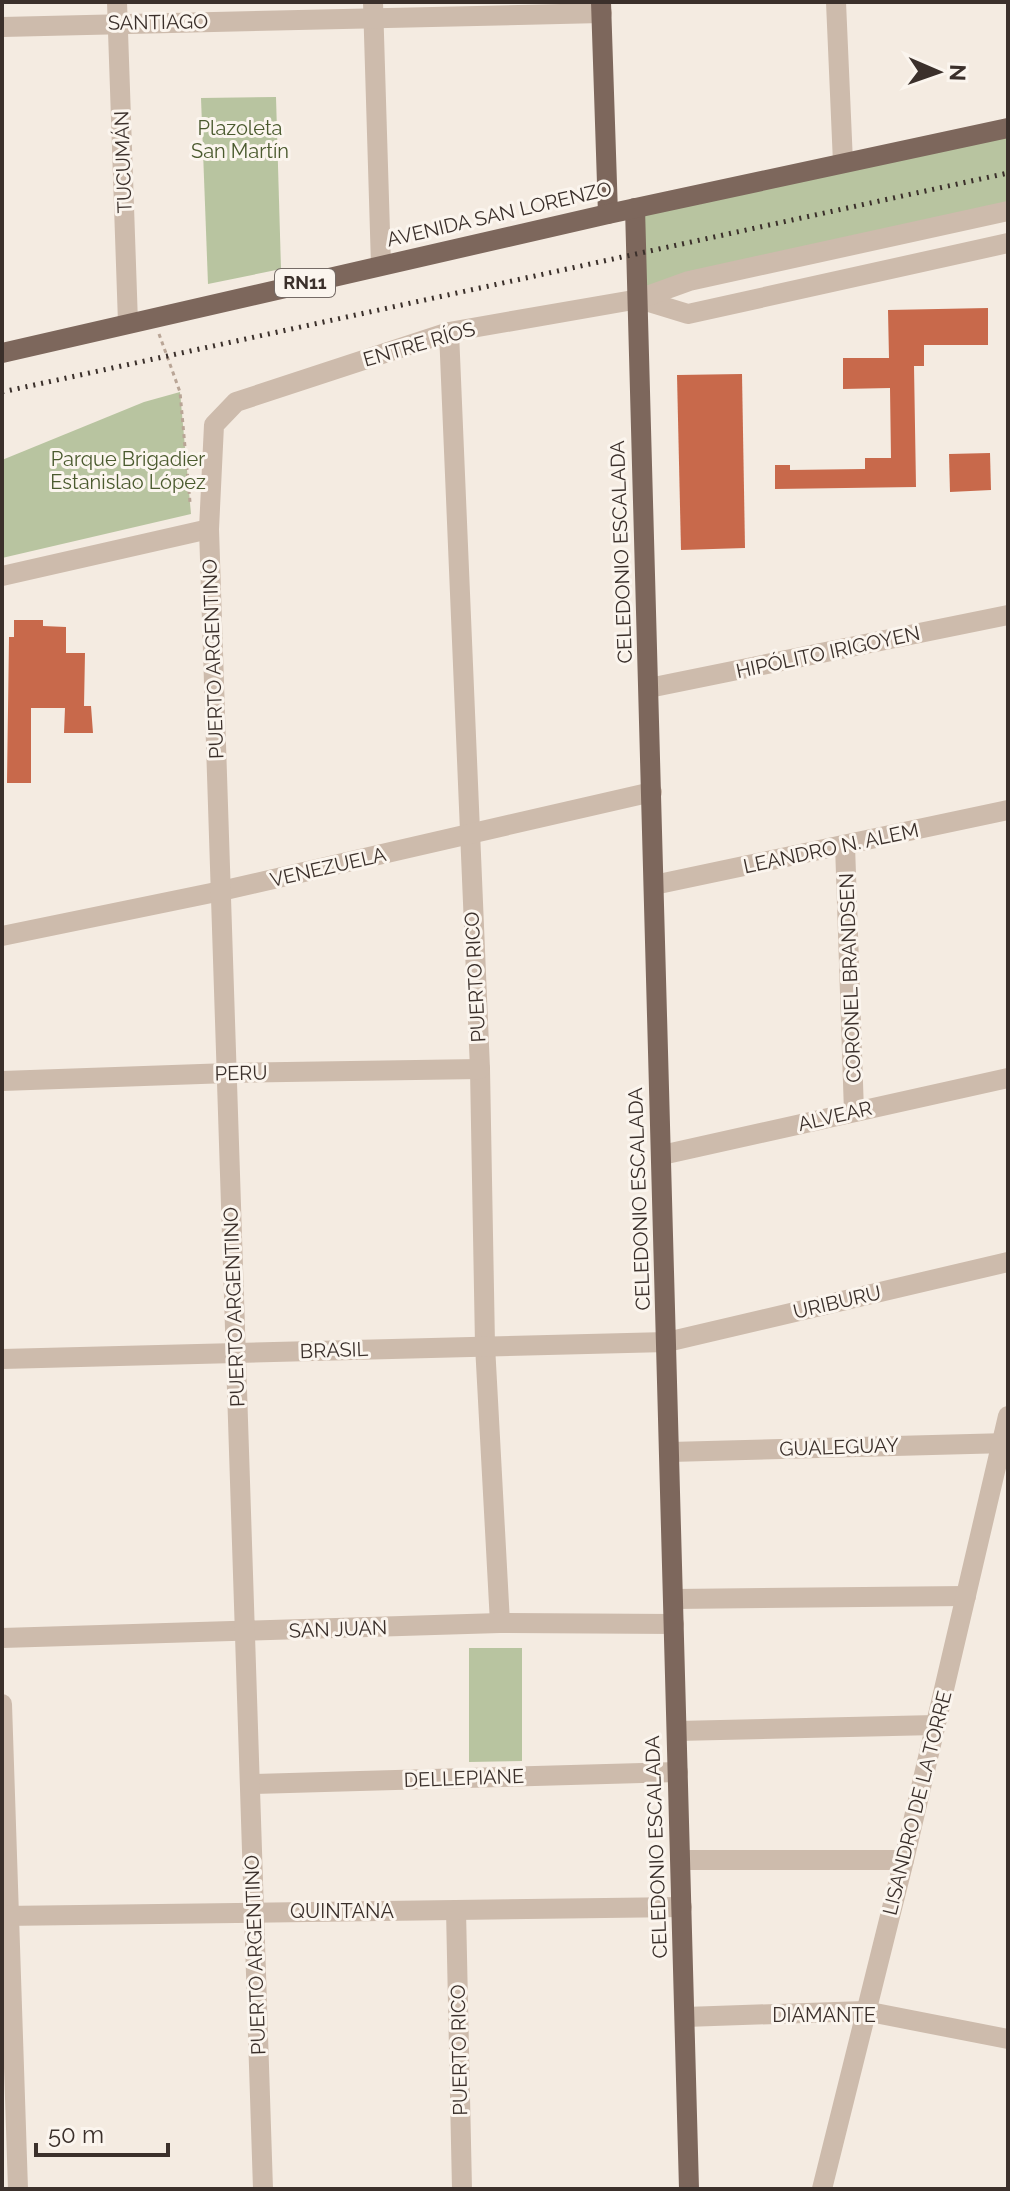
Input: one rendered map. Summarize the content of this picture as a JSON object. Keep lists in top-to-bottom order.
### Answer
{
  "streets": {
    "main road": ["AVENIDA SAN LORENZO", "RN11", "CELEDONIO ESCALADA"],
    "street": [
      "SANTIAGO",
      "TUCUMÁN",
      "ENTRE RÍOS",
      "HIPÓLITO IRIGOYEN",
      "PUERTO ARGENTINO",
      "LEANDRO N. ALEM",
      "VENEZUELA",
      "PUERTO RICO",
      "CORONEL BRANDSEN",
      "PERU",
      "ALVEAR",
      "URIBURU",
      "BRASIL",
      "GUALEGUAY",
      "SAN JUAN",
      "DELLEPIANE",
      "LISANDRO DE LA TORRE",
      "QUINTANA",
      "DIAMANTE"
    ]
  },
  "crossings": [
    ["SANTIAGO", "TUCUMÁN"],
    ["TUCUMÁN", "AVENIDA SAN LORENZO"],
    ["AVENIDA SAN LORENZO", "CELEDONIO ESCALADA"],
    ["ENTRE RÍOS", "CELEDONIO ESCALADA"],
    ["ENTRE RÍOS", "PUERTO ARGENTINO"],
    ["ENTRE RÍOS", "PUERTO RICO"],
    ["CELEDONIO ESCALADA", "HIPÓLITO IRIGOYEN"],
    ["CELEDONIO ESCALADA", "LEANDRO N. ALEM"],
    ["CELEDONIO ESCALADA", "VENEZUELA"],
    ["CELEDONIO ESCALADA", "ALVEAR"],
    ["CELEDONIO ESCALADA", "URIBURU"],
    ["CELEDONIO ESCALADA", "BRASIL"],
    ["CELEDONIO ESCALADA", "GUALEGUAY"],
    ["CELEDONIO ESCALADA", "SAN JUAN"],
    ["CELEDONIO ESCALADA", "DELLEPIANE"],
    ["CELEDONIO ESCALADA", "QUINTANA"],
    ["CELEDONIO ESCALADA", "DIAMANTE"],
    ["PUERTO ARGENTINO", "VENEZUELA"],
    ["PUERTO ARGENTINO", "PERU"],
    ["PUERTO ARGENTINO", "BRASIL"],
    ["PUERTO ARGENTINO", "SAN JUAN"],
    ["PUERTO ARGENTINO", "DELLEPIANE"],
    ["PUERTO ARGENTINO", "QUINTANA"],
    ["LEANDRO N. ALEM", "CORONEL BRANDSEN"],
    ["VENEZUELA", "PUERTO RICO"],
    ["PUERTO RICO", "PERU"],
    ["PUERTO RICO", "BRASIL"],
    ["PUERTO RICO", "SAN JUAN"],
    ["PUERTO RICO", "QUINTANA"],
    ["CORONEL BRANDSEN", "ALVEAR"],
    ["URIBURU", "BRASIL"],
    ["GUALEGUAY", "LISANDRO DE LA TORRE"],
    ["LISANDRO DE LA TORRE", "DIAMANTE"]
  ],
  "parks": ["Plazoleta San Martín", "Parque Brigadier Estanislao López"],
  "scale_bar": "50 m",
  "north": "right"
}
